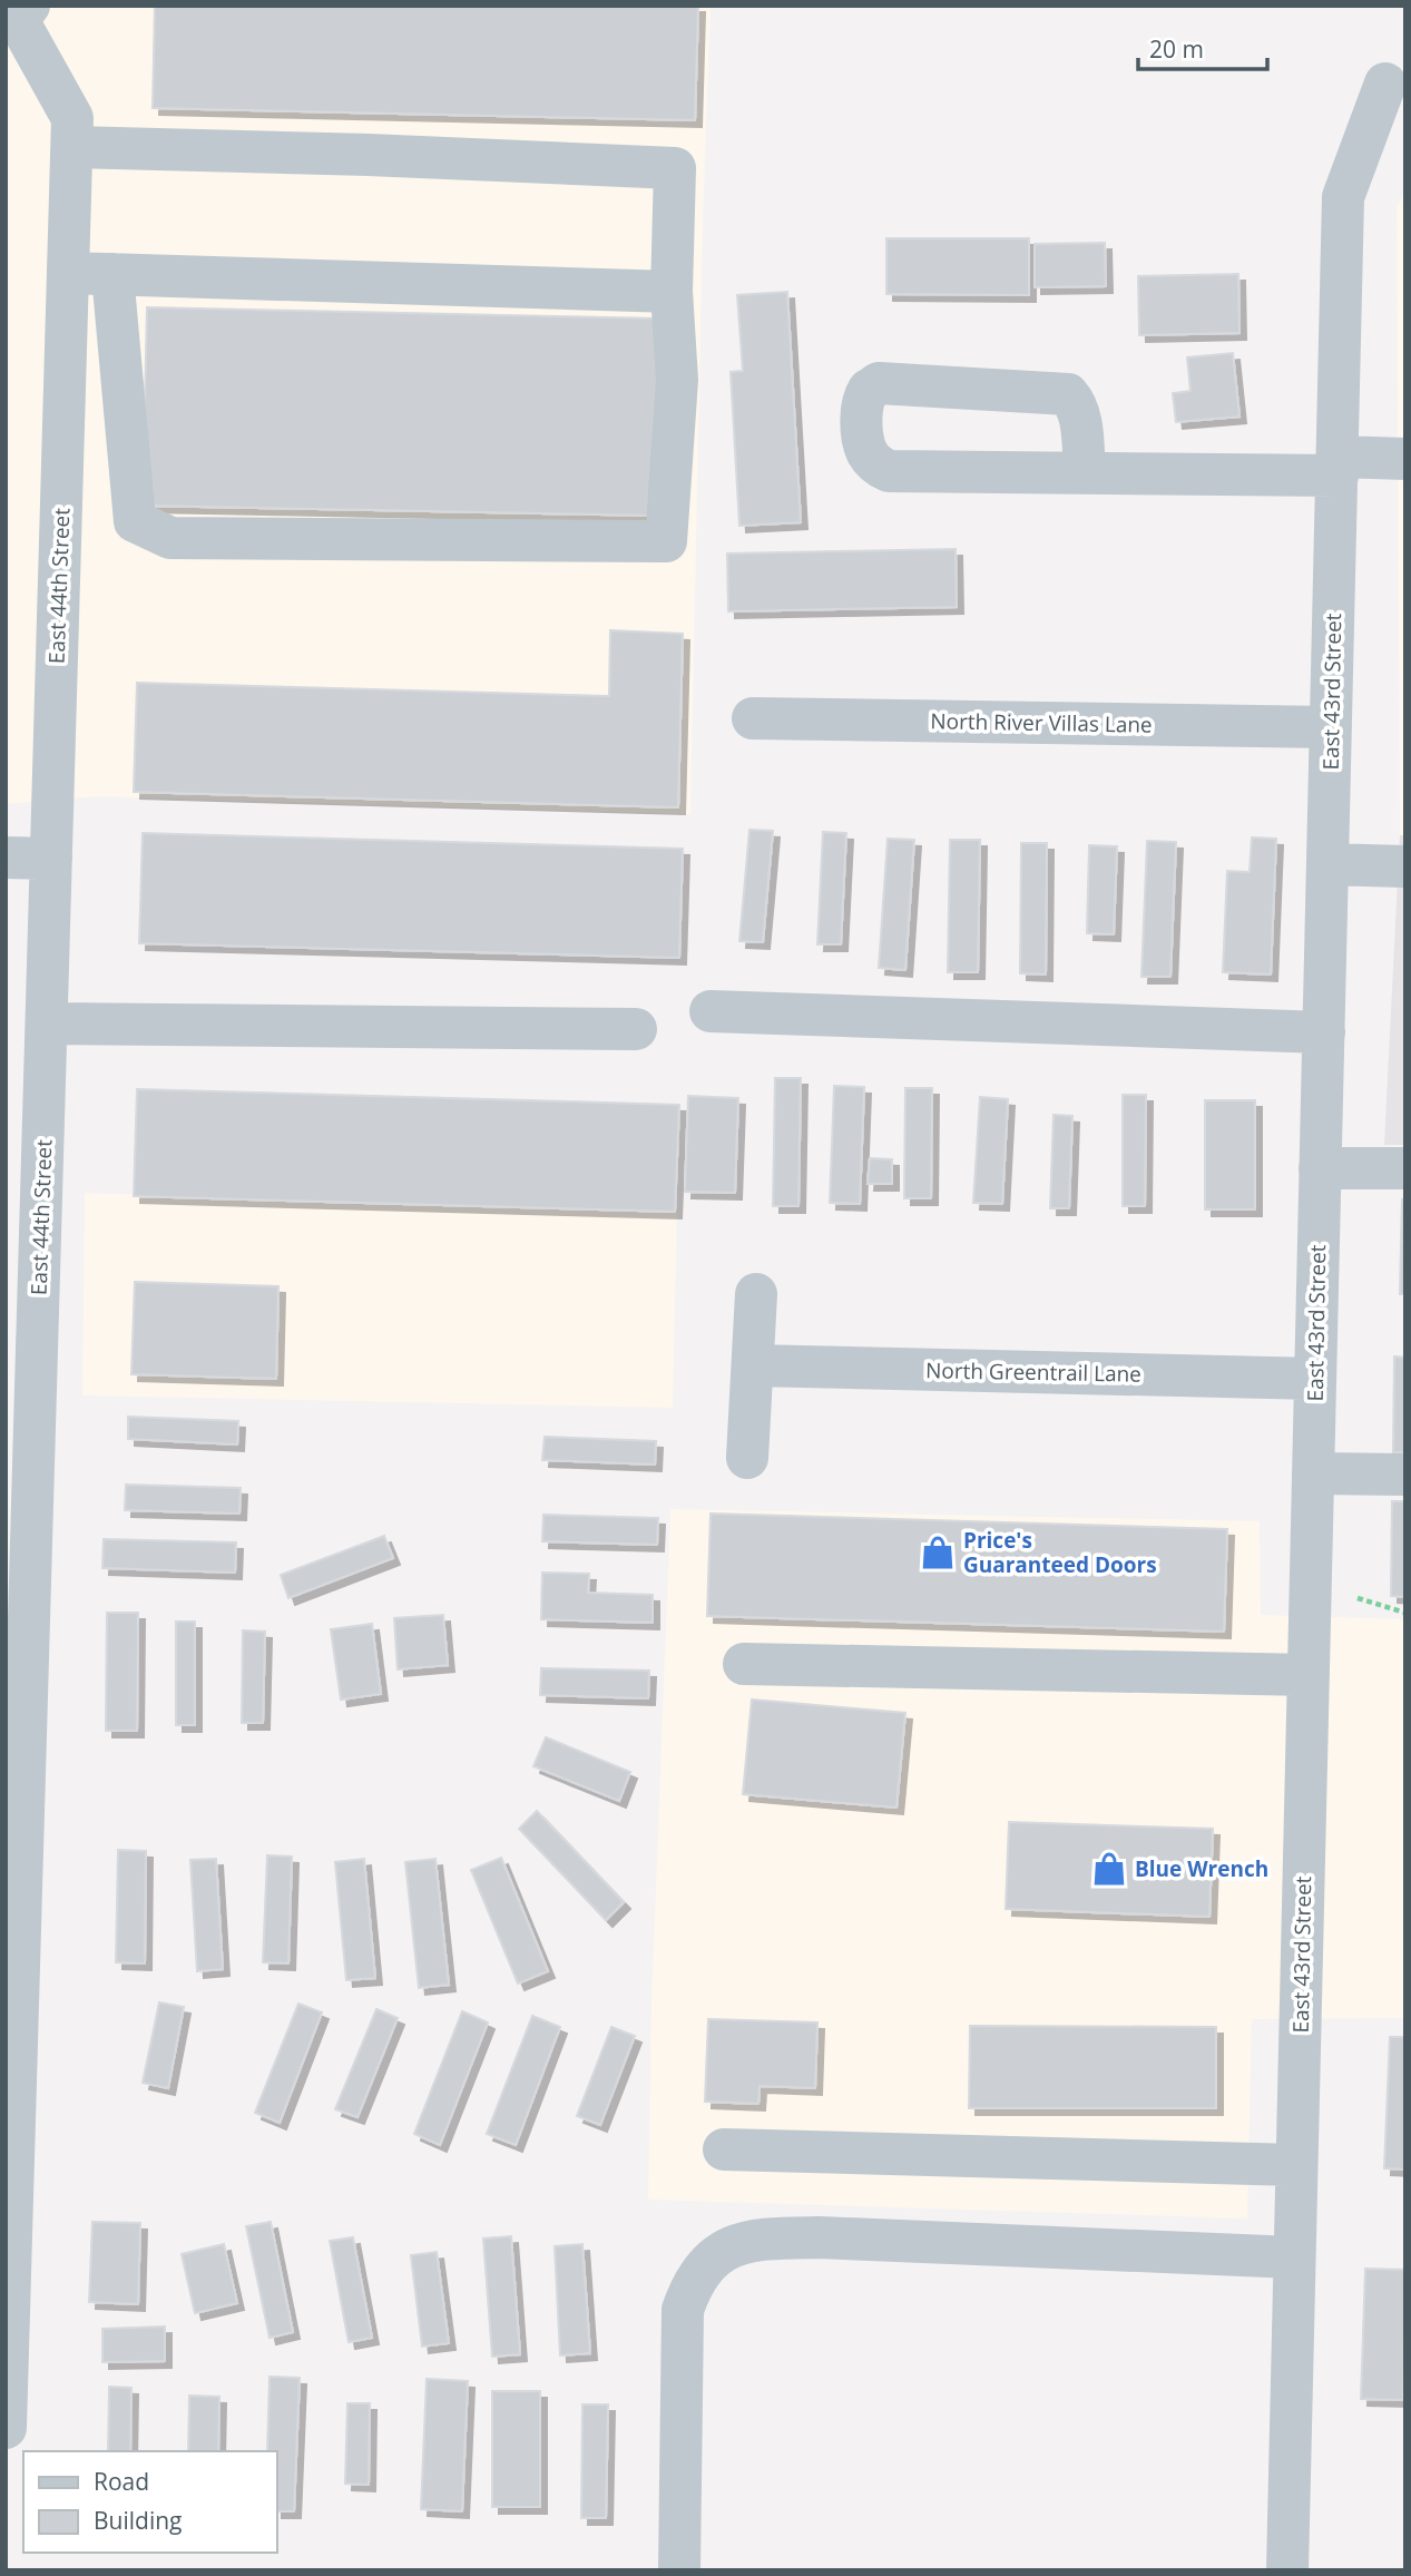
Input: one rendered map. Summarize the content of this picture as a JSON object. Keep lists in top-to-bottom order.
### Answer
{
  "streets": {
    "street": [
      "East 44th Street",
      "East 43rd Street",
      "North River Villas Lane",
      "North Greentrail Lane"
    ]
  },
  "crossings": [
    ["East 43rd Street", "North River Villas Lane"],
    ["East 43rd Street", "North Greentrail Lane"]
  ],
  "places": {
    "shop": ["Price's Guaranteed Doors", "Blue Wrench"]
  },
  "legend": ["Road", "Building"],
  "scale_bar": "20 m"
}
